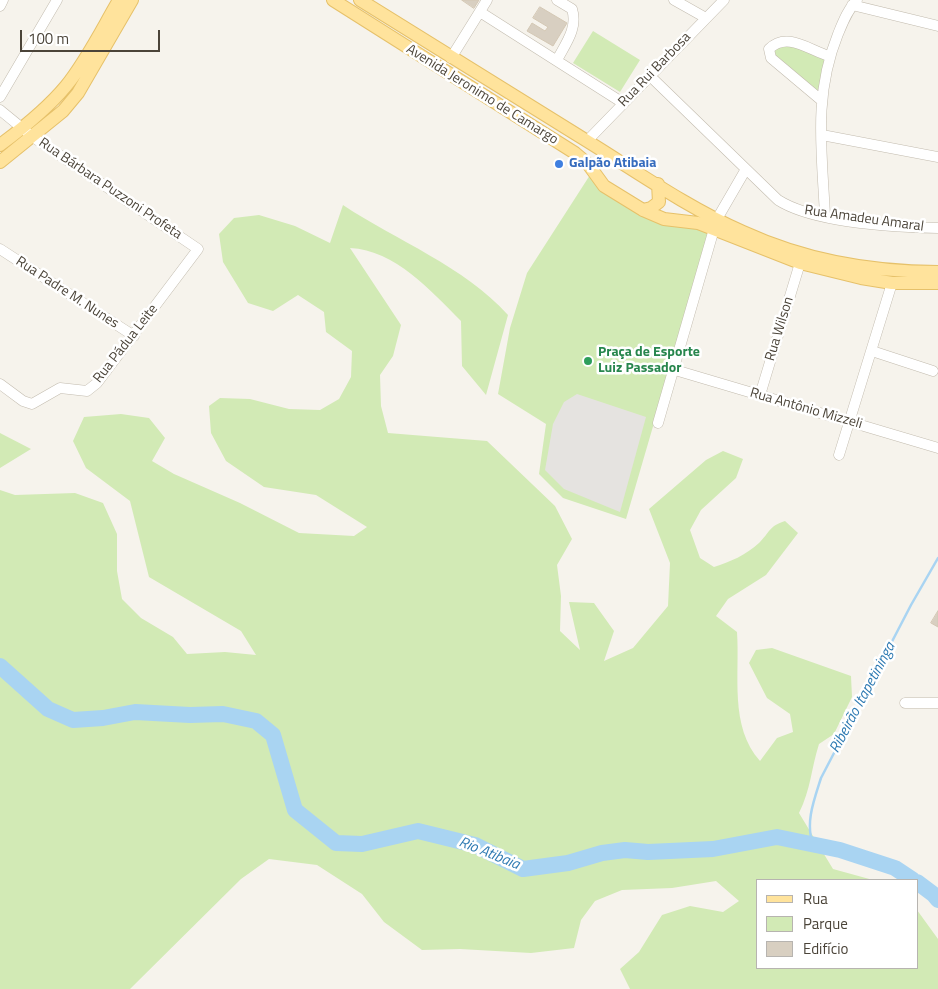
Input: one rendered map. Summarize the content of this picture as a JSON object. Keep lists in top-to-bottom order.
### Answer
{
  "streets": {
    "main road": ["Avenida Jeronimo de Camargo"],
    "street": [
      "Rua Rui Barbosa",
      "Rua Bárbara Puzzoni Profeta",
      "Rua Amadeu Amaral",
      "Rua Padre M. Nunes",
      "Rua Wilson",
      "Rua Pádua Leite",
      "Rua Antônio Mizzeli"
    ]
  },
  "crossings": [
    ["Rua Rui Barbosa", "Rua Amadeu Amaral"],
    ["Avenida Jeronimo de Camargo", "Rua Wilson"],
    ["Rua Bárbara Puzzoni Profeta", "Rua Pádua Leite"],
    ["Rua Padre M. Nunes", "Rua Pádua Leite"],
    ["Rua Wilson", "Rua Antônio Mizzeli"]
  ],
  "water": ["Ribeirão Itapetininga", "Rio Atibaia"],
  "places": ["Galpão Atibaia", "Praça de Esporte Luiz Passador"],
  "legend": ["Rua", "Parque", "Edifício"],
  "scale_bar": "100 m"
}
